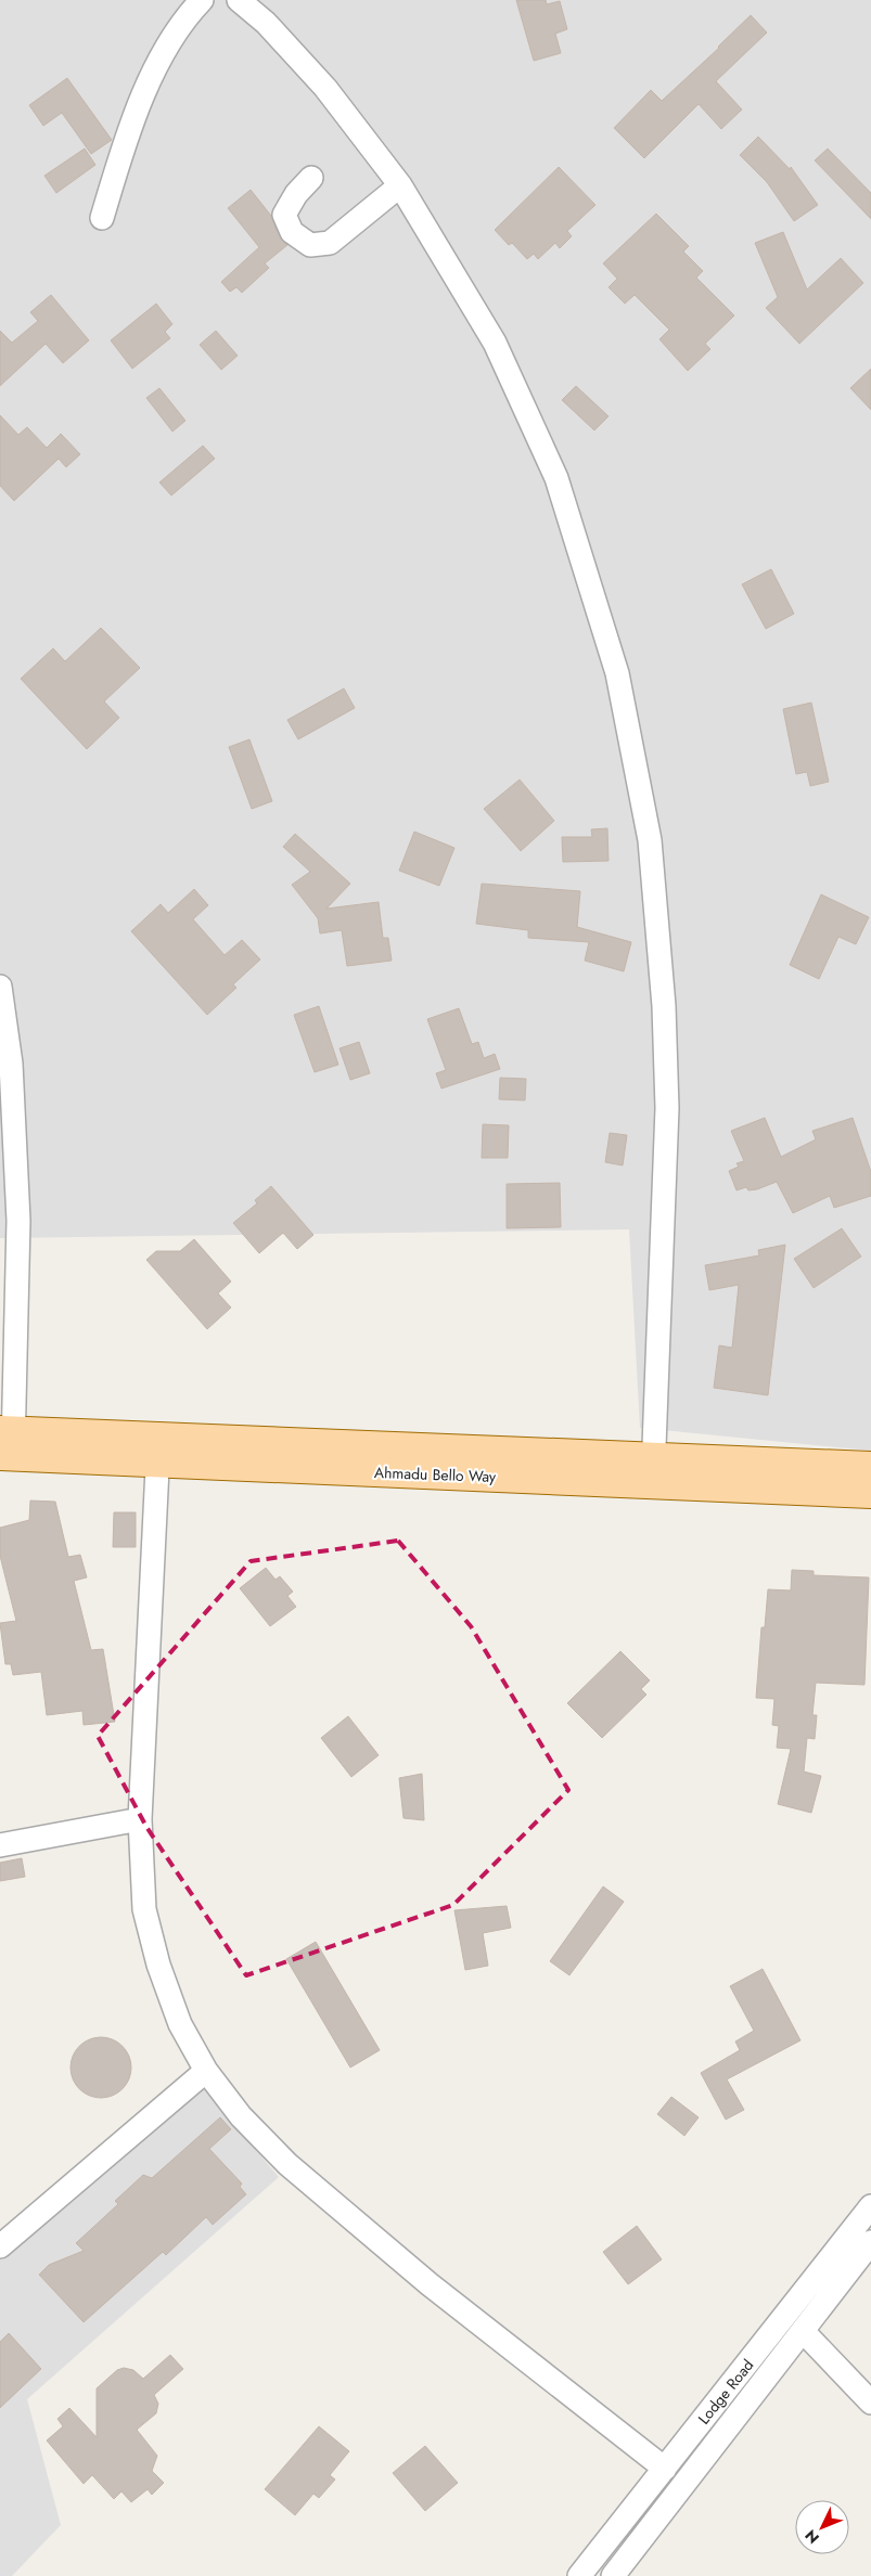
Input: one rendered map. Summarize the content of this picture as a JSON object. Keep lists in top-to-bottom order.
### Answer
{
  "streets": {
    "main road": ["Ahmadu Bello Way"],
    "street": ["Lodge Road"]
  },
  "north": "bottom left"
}
